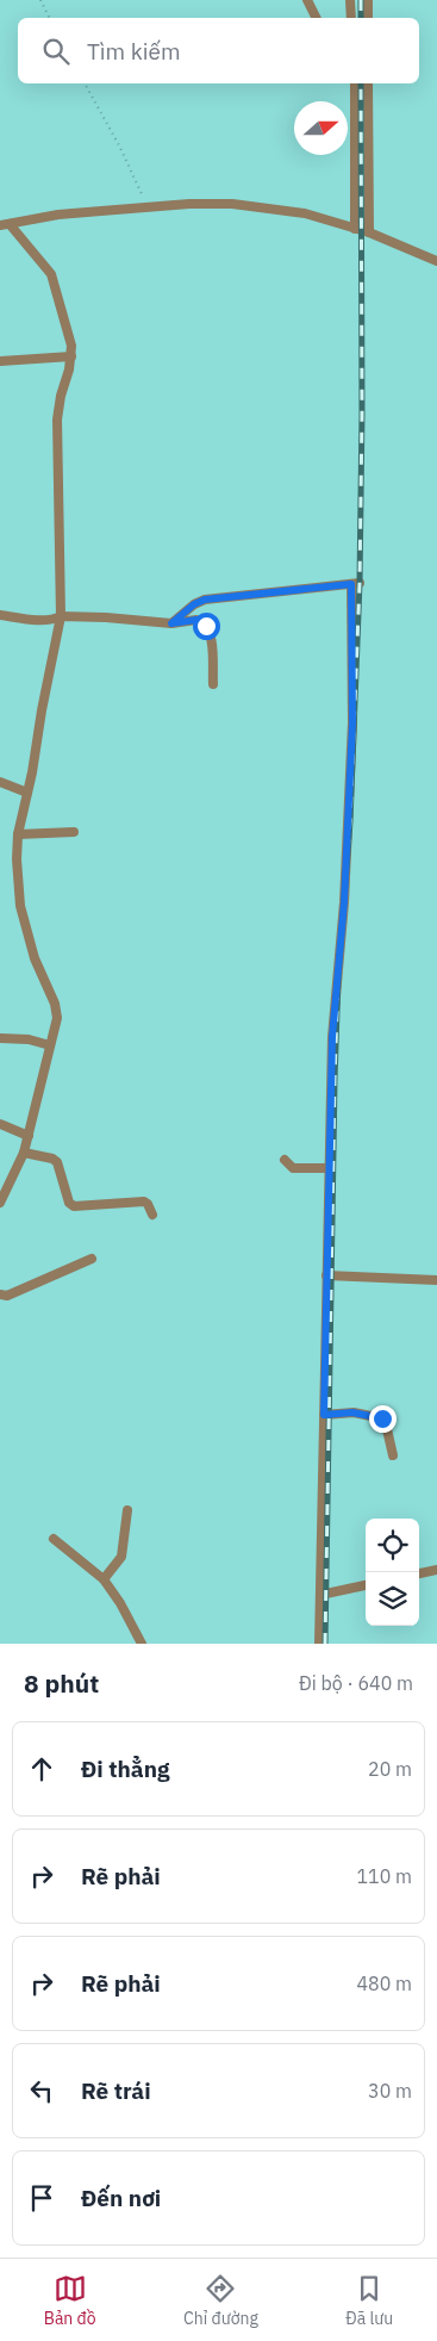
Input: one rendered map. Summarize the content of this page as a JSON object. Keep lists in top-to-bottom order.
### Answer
{
  "north": "right",
  "page": {
    "search": "Tìm kiếm",
    "heading": ["8 phút", "Đi bộ · 640 m"],
    "list": [
      ["Đi thẳng", "20 m"],
      ["Rẽ phải", "110 m"],
      ["Rẽ phải", "480 m"],
      ["Rẽ trái", "30 m"],
      "Đến nơi"
    ],
    "nav": ["Bản đồ", "Chỉ đường", "Đã lưu"]
  }
}
